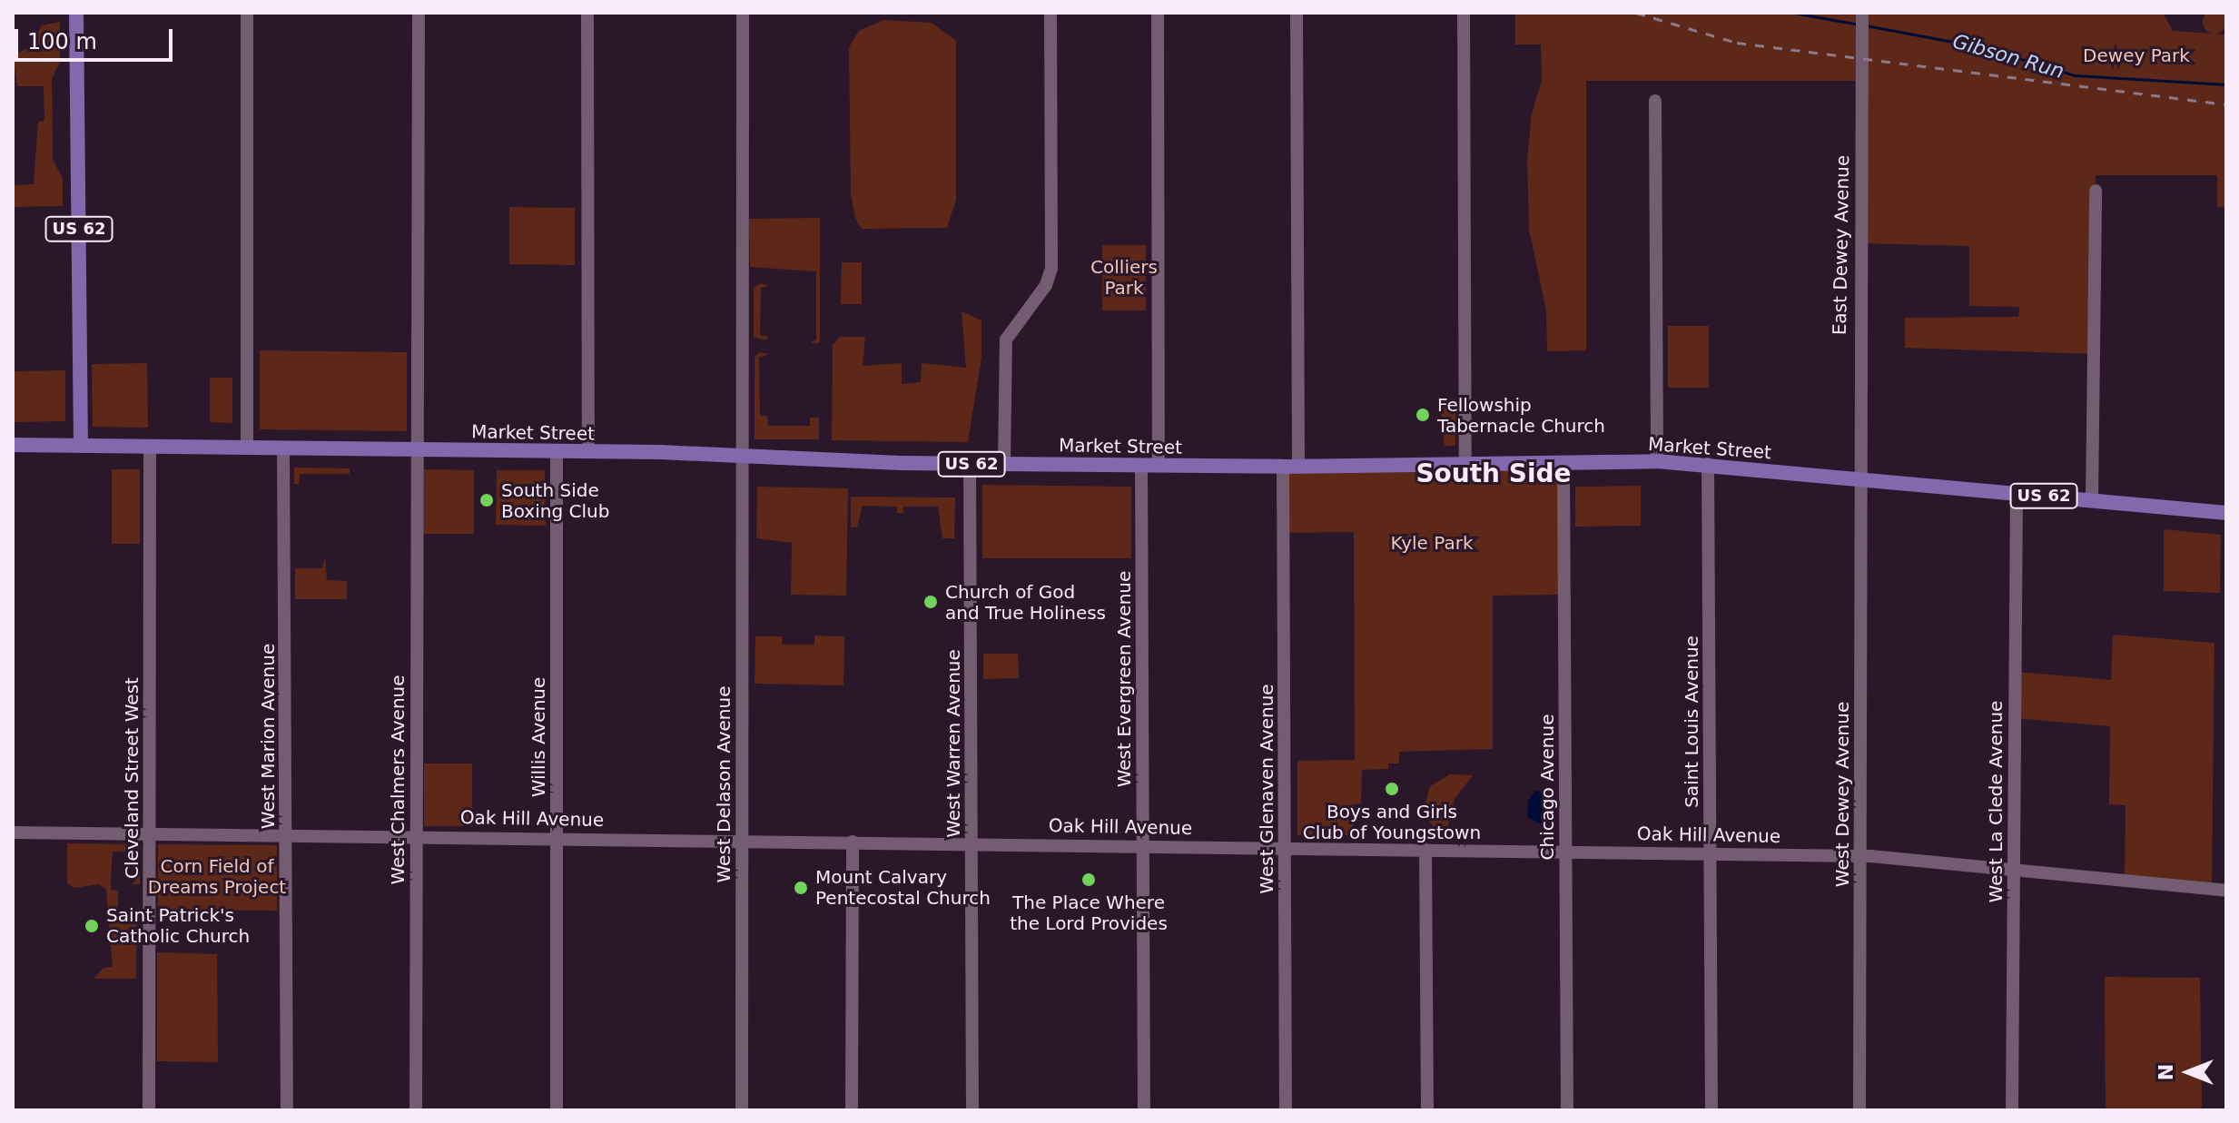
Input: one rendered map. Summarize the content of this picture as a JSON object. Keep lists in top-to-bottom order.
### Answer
{
  "streets": {
    "main road": ["US 62", "Market Street"],
    "street": [
      "East Dewey Avenue",
      "West Evergreen Avenue",
      "Saint Louis Avenue",
      "West Marion Avenue",
      "Willis Avenue",
      "West Warren Avenue",
      "Cleveland Street West",
      "West Chalmers Avenue",
      "West Delason Avenue",
      "Chicago Avenue",
      "West Glenaven Avenue",
      "West Dewey Avenue",
      "West La Clede Avenue",
      "Oak Hill Avenue"
    ]
  },
  "crossings": [
    ["US 62", "Market Street"],
    ["East Dewey Avenue", "Market Street"],
    ["East Dewey Avenue", "West Dewey Avenue"],
    ["Market Street", "West Evergreen Avenue"],
    ["Market Street", "Saint Louis Avenue"],
    ["Market Street", "West Marion Avenue"],
    ["Market Street", "Willis Avenue"],
    ["Market Street", "West Warren Avenue"],
    ["Market Street", "Cleveland Street West"],
    ["Market Street", "West Chalmers Avenue"],
    ["Market Street", "West Delason Avenue"],
    ["Market Street", "Chicago Avenue"],
    ["Market Street", "West Glenaven Avenue"],
    ["Market Street", "West Dewey Avenue"],
    ["Market Street", "West La Clede Avenue"],
    ["West Evergreen Avenue", "Oak Hill Avenue"],
    ["Saint Louis Avenue", "Oak Hill Avenue"],
    ["West Marion Avenue", "Oak Hill Avenue"],
    ["Willis Avenue", "Oak Hill Avenue"],
    ["West Warren Avenue", "Oak Hill Avenue"],
    ["Cleveland Street West", "Oak Hill Avenue"],
    ["West Chalmers Avenue", "Oak Hill Avenue"],
    ["West Delason Avenue", "Oak Hill Avenue"],
    ["Chicago Avenue", "Oak Hill Avenue"],
    ["West Glenaven Avenue", "Oak Hill Avenue"],
    ["West Dewey Avenue", "Oak Hill Avenue"],
    ["West La Clede Avenue", "Oak Hill Avenue"]
  ],
  "districts": ["South Side"],
  "water": ["Gibson Run"],
  "parks": [
    "Dewey Park",
    "Colliers Park",
    "Kyle Park",
    "Corn Field of Dreams Project"
  ],
  "places": [
    "Fellowship Tabernacle Church",
    "South Side Boxing Club",
    "Church of God and True Holiness",
    "Boys and Girls Club of Youngstown",
    "The Place Where the Lord Provides",
    "Mount Calvary Pentecostal Church",
    "Saint Patrick's Catholic Church"
  ],
  "scale_bar": "100 m",
  "north": "left"
}
